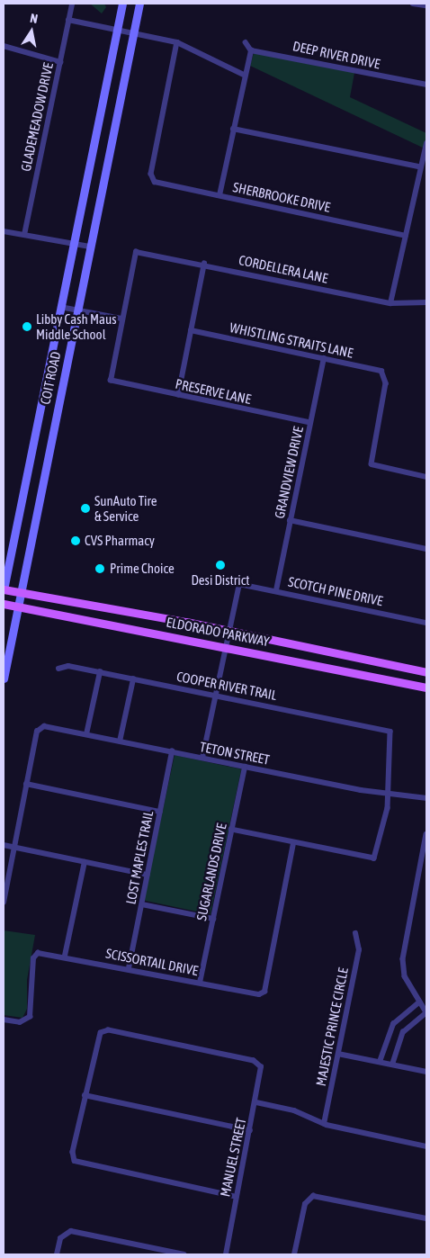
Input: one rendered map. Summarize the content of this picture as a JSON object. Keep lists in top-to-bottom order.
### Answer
{
  "streets": {
    "main road": ["COIT ROAD", "ELDORADO PARKWAY"],
    "street": [
      "DEEP RIVER DRIVE",
      "GLADEMEADOW DRIVE",
      "SHERBROOKE DRIVE",
      "CORDELLERA LANE",
      "WHISTLING STRAITS LANE",
      "PRESERVE LANE",
      "GRANDVIEW DRIVE",
      "SCOTCH PINE DRIVE",
      "COOPER RIVER TRAIL",
      "TETON STREET",
      "LOST MAPLES TRAIL",
      "SUGARLANDS DRIVE",
      "SCISSORTAIL DRIVE",
      "MAJESTIC PRINCE CIRCLE",
      "MANUEL STREET"
    ]
  },
  "crossings": [
    ["CORDELLERA LANE", "PRESERVE LANE"],
    ["WHISTLING STRAITS LANE", "GRANDVIEW DRIVE"],
    ["COIT ROAD", "ELDORADO PARKWAY"],
    ["PRESERVE LANE", "GRANDVIEW DRIVE"],
    ["GRANDVIEW DRIVE", "SCOTCH PINE DRIVE"],
    ["SCOTCH PINE DRIVE", "ELDORADO PARKWAY"],
    ["COOPER RIVER TRAIL", "TETON STREET"],
    ["TETON STREET", "LOST MAPLES TRAIL"],
    ["TETON STREET", "SUGARLANDS DRIVE"],
    ["LOST MAPLES TRAIL", "SCISSORTAIL DRIVE"],
    ["SUGARLANDS DRIVE", "SCISSORTAIL DRIVE"]
  ],
  "places": [
    "Libby Cash Maus Middle School",
    "SunAuto Tire & Service",
    "CVS Pharmacy",
    "Desi District",
    "Prime Choice"
  ],
  "north": "top"
}
